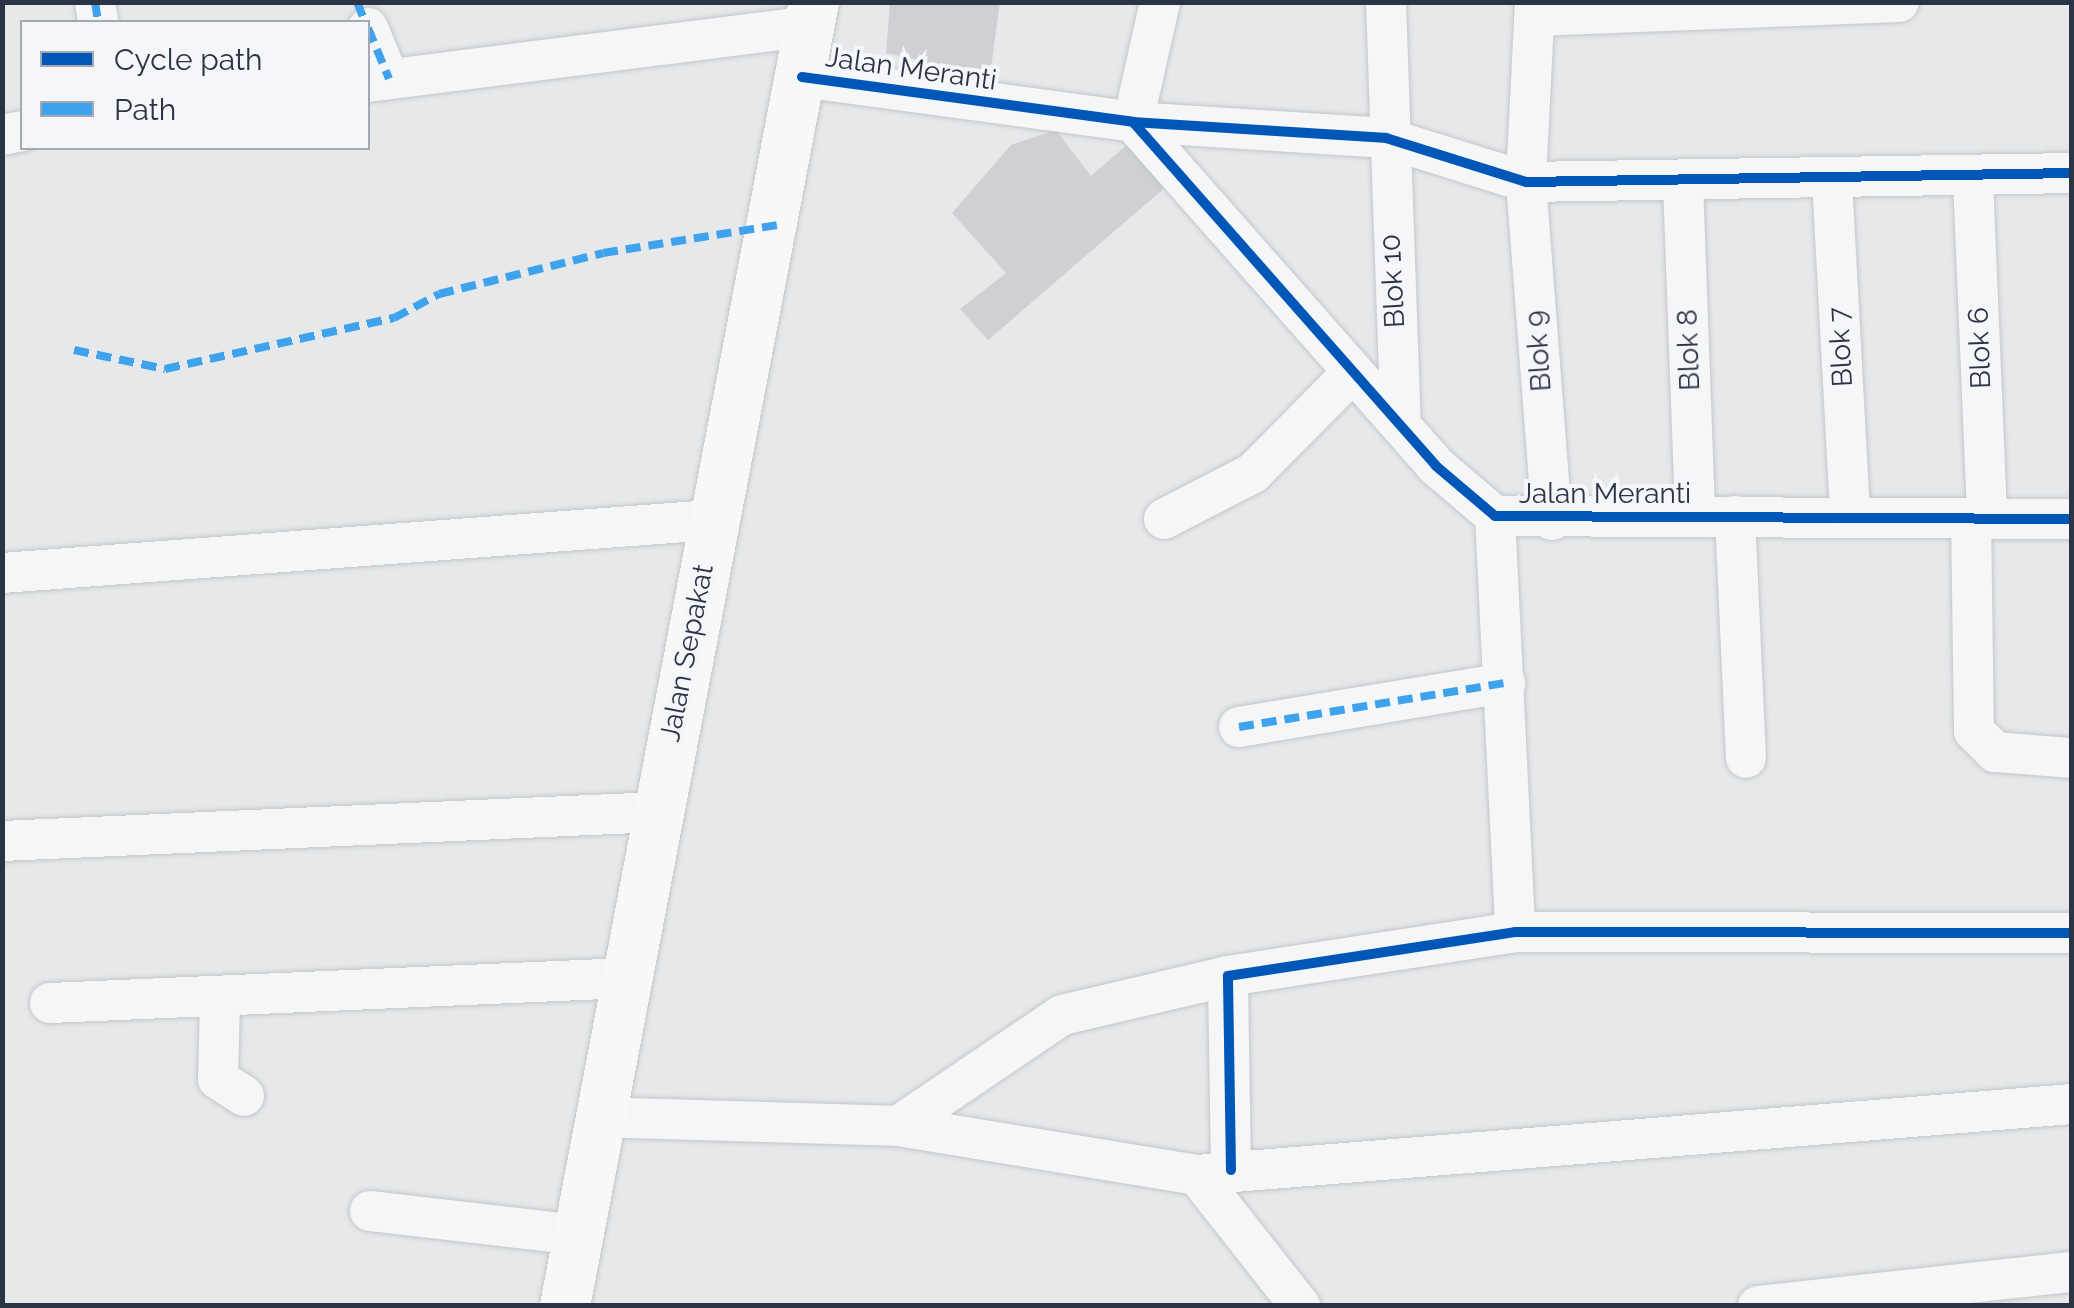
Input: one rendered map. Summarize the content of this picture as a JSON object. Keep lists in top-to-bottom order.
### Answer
{
  "streets": {
    "main road": ["Jalan Sepakat"],
    "street": [
      "Jalan Meranti",
      "Blok 10",
      "Blok 7",
      "Blok 6",
      "Blok 8",
      "Blok 9"
    ]
  },
  "crossings": [
    ["Jalan Meranti", "Blok 10"],
    ["Jalan Meranti", "Blok 7"],
    ["Jalan Meranti", "Blok 6"],
    ["Jalan Meranti", "Blok 8"],
    ["Jalan Meranti", "Blok 9"],
    ["Jalan Meranti", "Jalan Sepakat"]
  ],
  "legend": ["Cycle path", "Path"]
}
